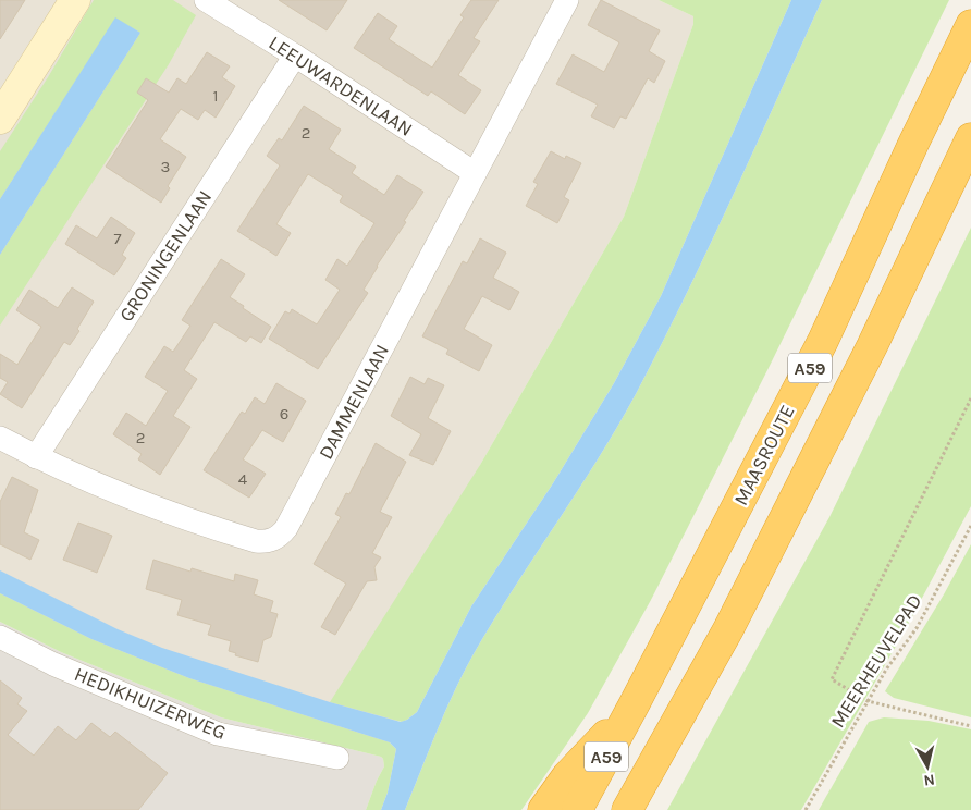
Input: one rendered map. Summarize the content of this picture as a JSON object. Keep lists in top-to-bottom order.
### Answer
{
  "streets": {
    "highway": ["A59", "MAASROUTE"],
    "street": [
      "LEEUWARDENLAAN",
      "GRONINGENLAAN",
      "DAMMENLAAN",
      "HEDIKHUIZERWEG"
    ],
    "path": ["MEERHEUVELPAD"]
  },
  "crossings": [
    ["LEEUWARDENLAAN", "GRONINGENLAAN"],
    ["LEEUWARDENLAAN", "DAMMENLAAN"],
    ["GRONINGENLAAN", "DAMMENLAAN"],
    ["A59", "MAASROUTE"]
  ],
  "house_numbers": [
    "1",
    "2",
    "3",
    "7",
    "6",
    "2",
    "4"
  ],
  "north": "bottom"
}
